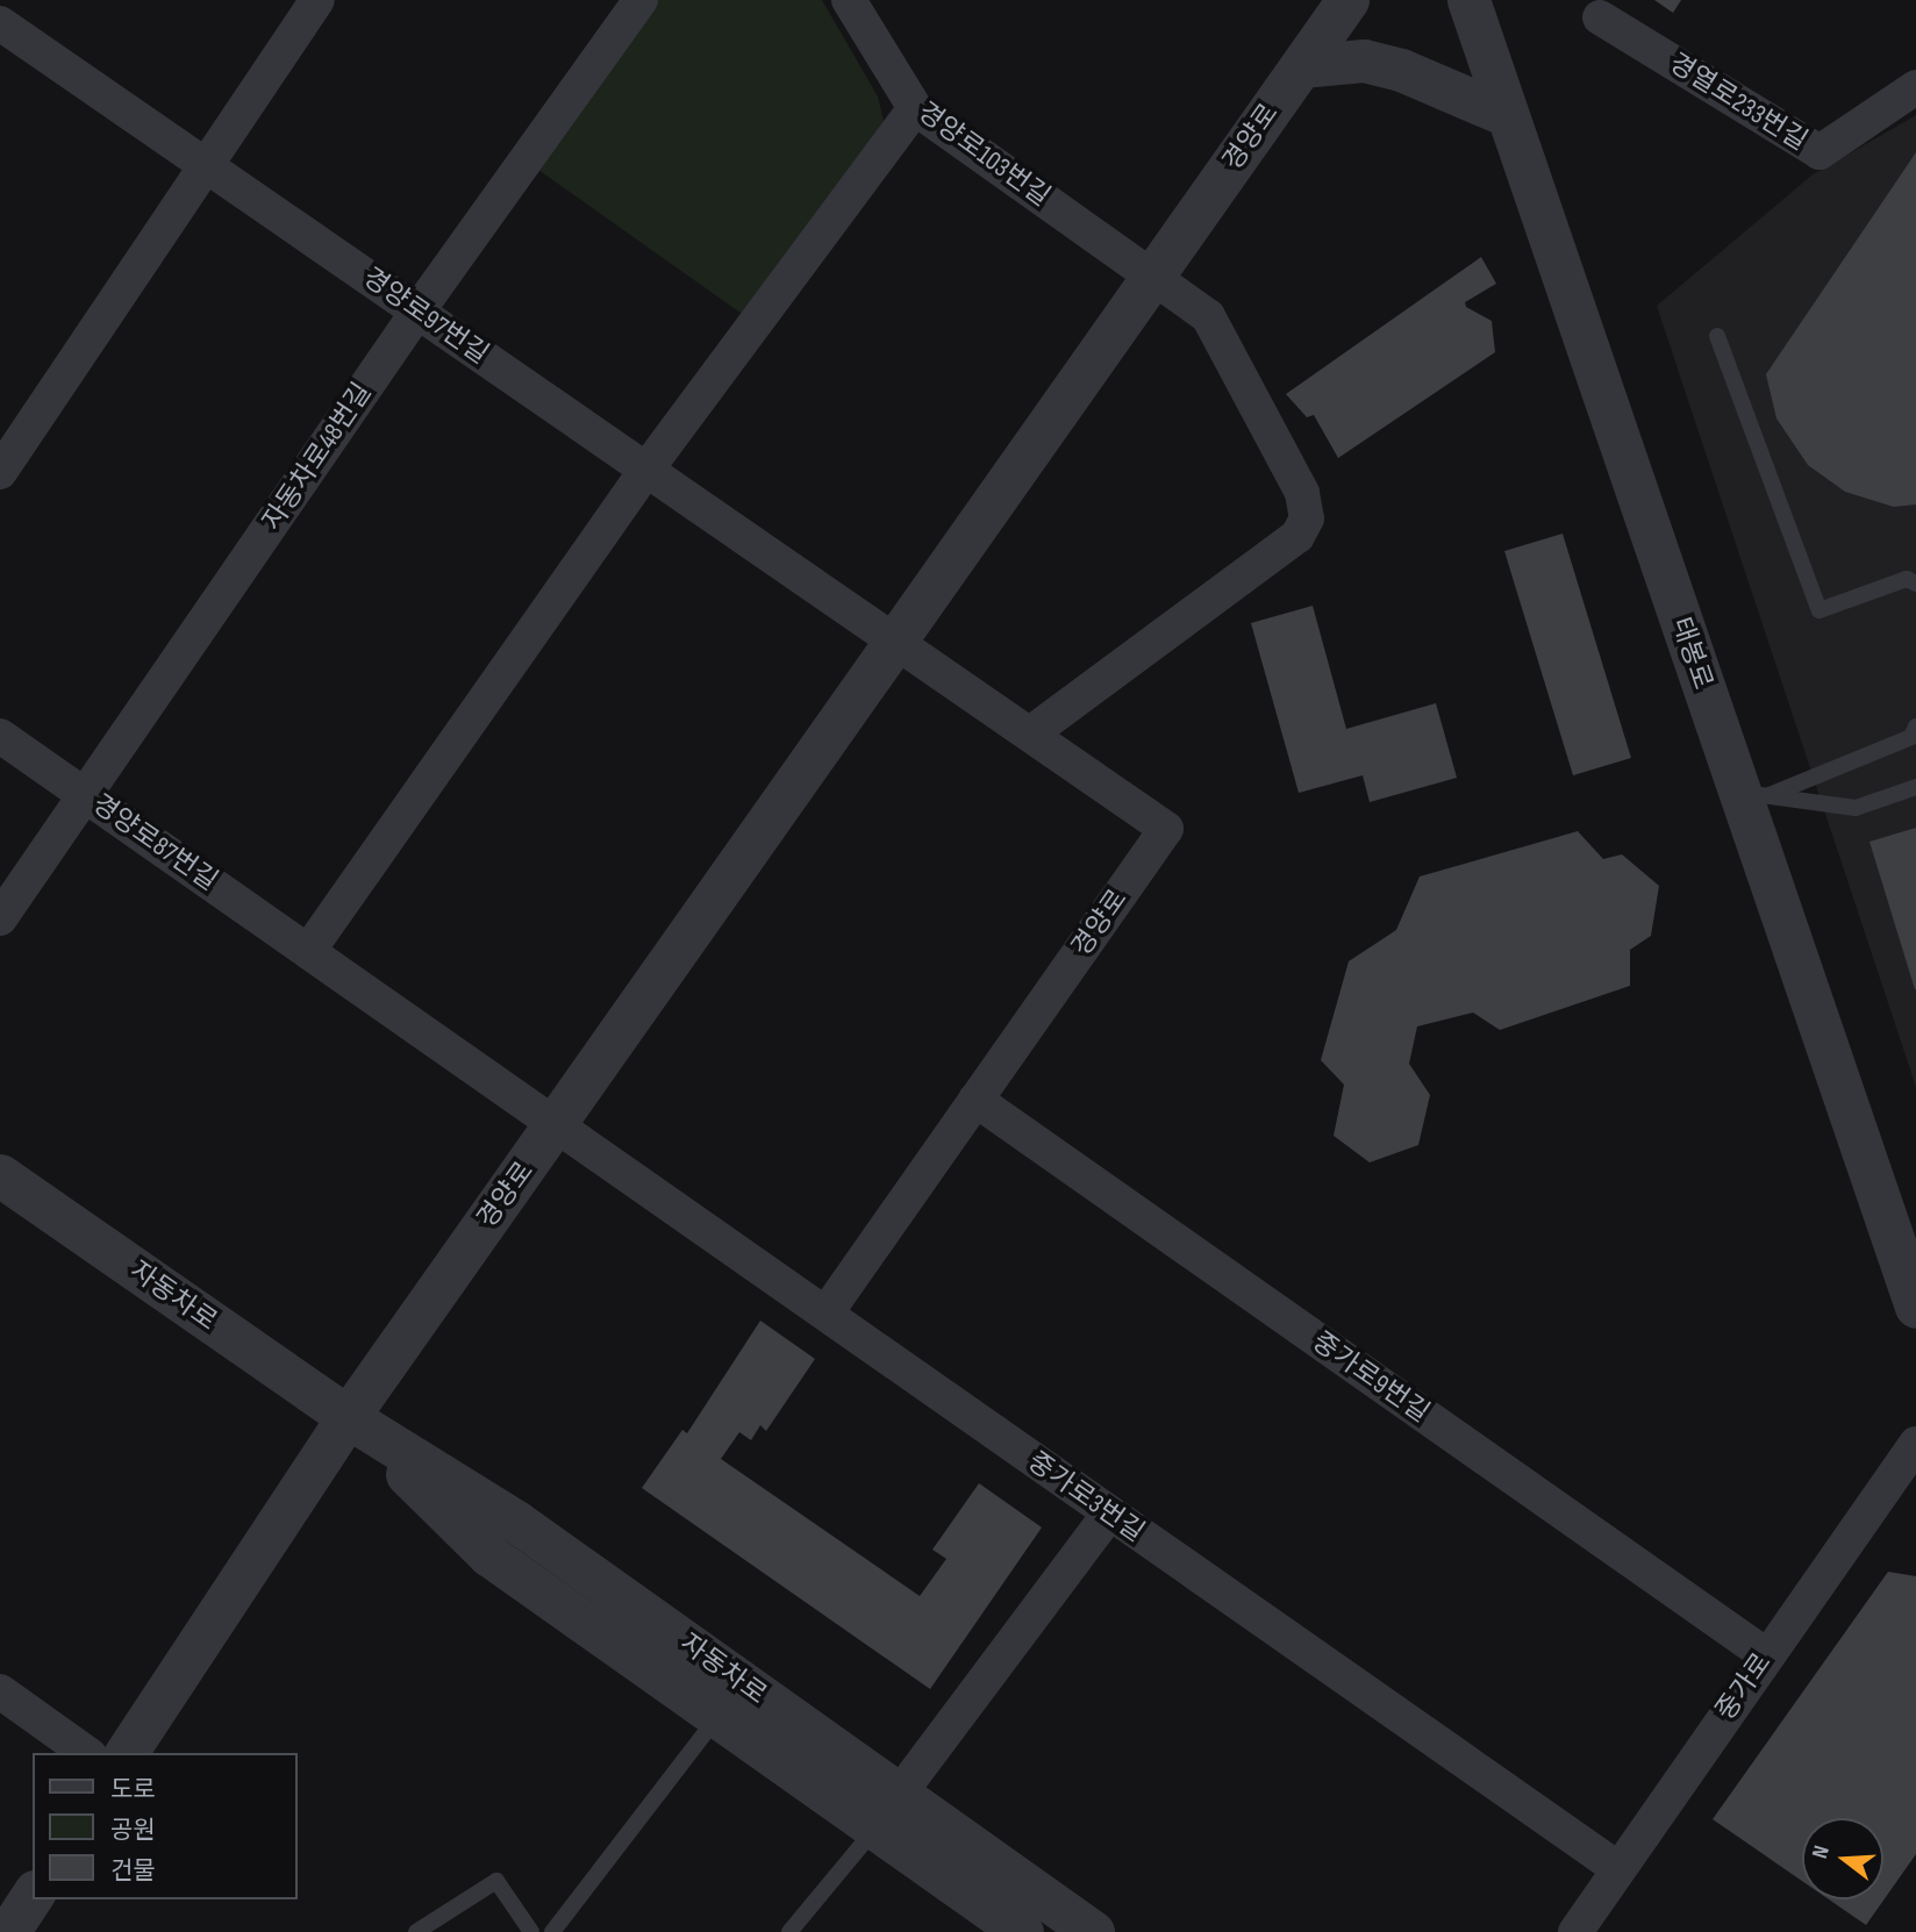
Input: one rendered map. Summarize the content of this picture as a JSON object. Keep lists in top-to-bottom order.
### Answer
{
  "streets": {
    "street": [
      "경열로233번길",
      "경양로",
      "경양로103번길",
      "경양로97번길",
      "자동차로48번길",
      "태봉로",
      "경양로87번길",
      "자동차로",
      "중가로9번길",
      "중가로3번길",
      "중가로"
    ]
  },
  "crossings": [
    ["경양로", "경양로103번길"],
    ["경양로", "경양로97번길"],
    ["경양로", "경양로87번길"],
    ["경양로", "자동차로"],
    ["경양로", "중가로9번길"],
    ["경양로", "중가로3번길"],
    ["경양로97번길", "자동차로48번길"],
    ["자동차로48번길", "경양로87번길"],
    ["경양로87번길", "중가로3번길"],
    ["중가로9번길", "중가로"],
    ["중가로3번길", "중가로"]
  ],
  "legend": ["도로", "공원", "건물"],
  "north": "left"
}
